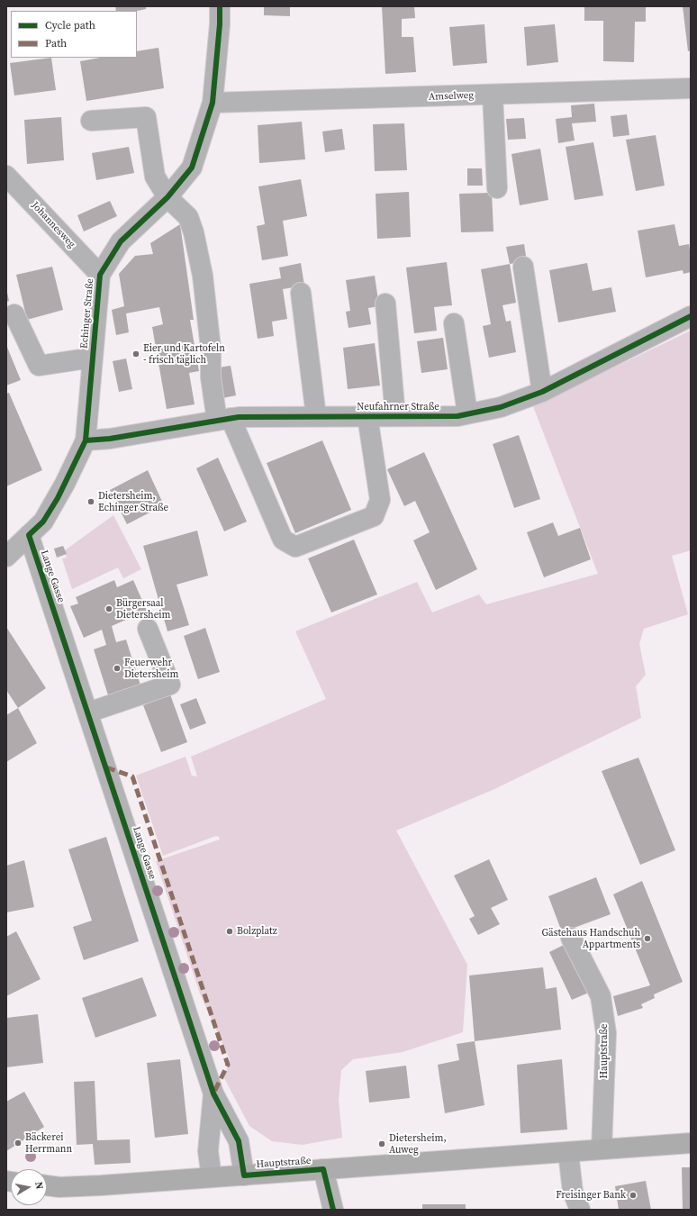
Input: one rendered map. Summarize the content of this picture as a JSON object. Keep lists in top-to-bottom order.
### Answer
{
  "streets": {
    "main road": ["Hauptstraße"],
    "street": [
      "Amselweg",
      "Johannesweg",
      "Echinger Straße",
      "Neufahrner Straße",
      "Lange Gasse"
    ]
  },
  "crossings": [
    ["Amselweg", "Echinger Straße"],
    ["Johannesweg", "Echinger Straße"],
    ["Echinger Straße", "Neufahrner Straße"],
    ["Echinger Straße", "Lange Gasse"],
    ["Lange Gasse", "Hauptstraße"]
  ],
  "places": [
    "Eier und Kartofeln - frisch täglich",
    "Dietersheim, Echinger Straße",
    "Bürgersaal Dietersheim",
    "Feuerwehr Dietersheim",
    "Bolzplatz",
    "Gästehaus Handschuh Appartments",
    "Bäckerei Herrmann",
    "Dietersheim, Auweg",
    "Freisinger Bank"
  ],
  "legend": ["Cycle path", "Path"],
  "north": "right"
}
